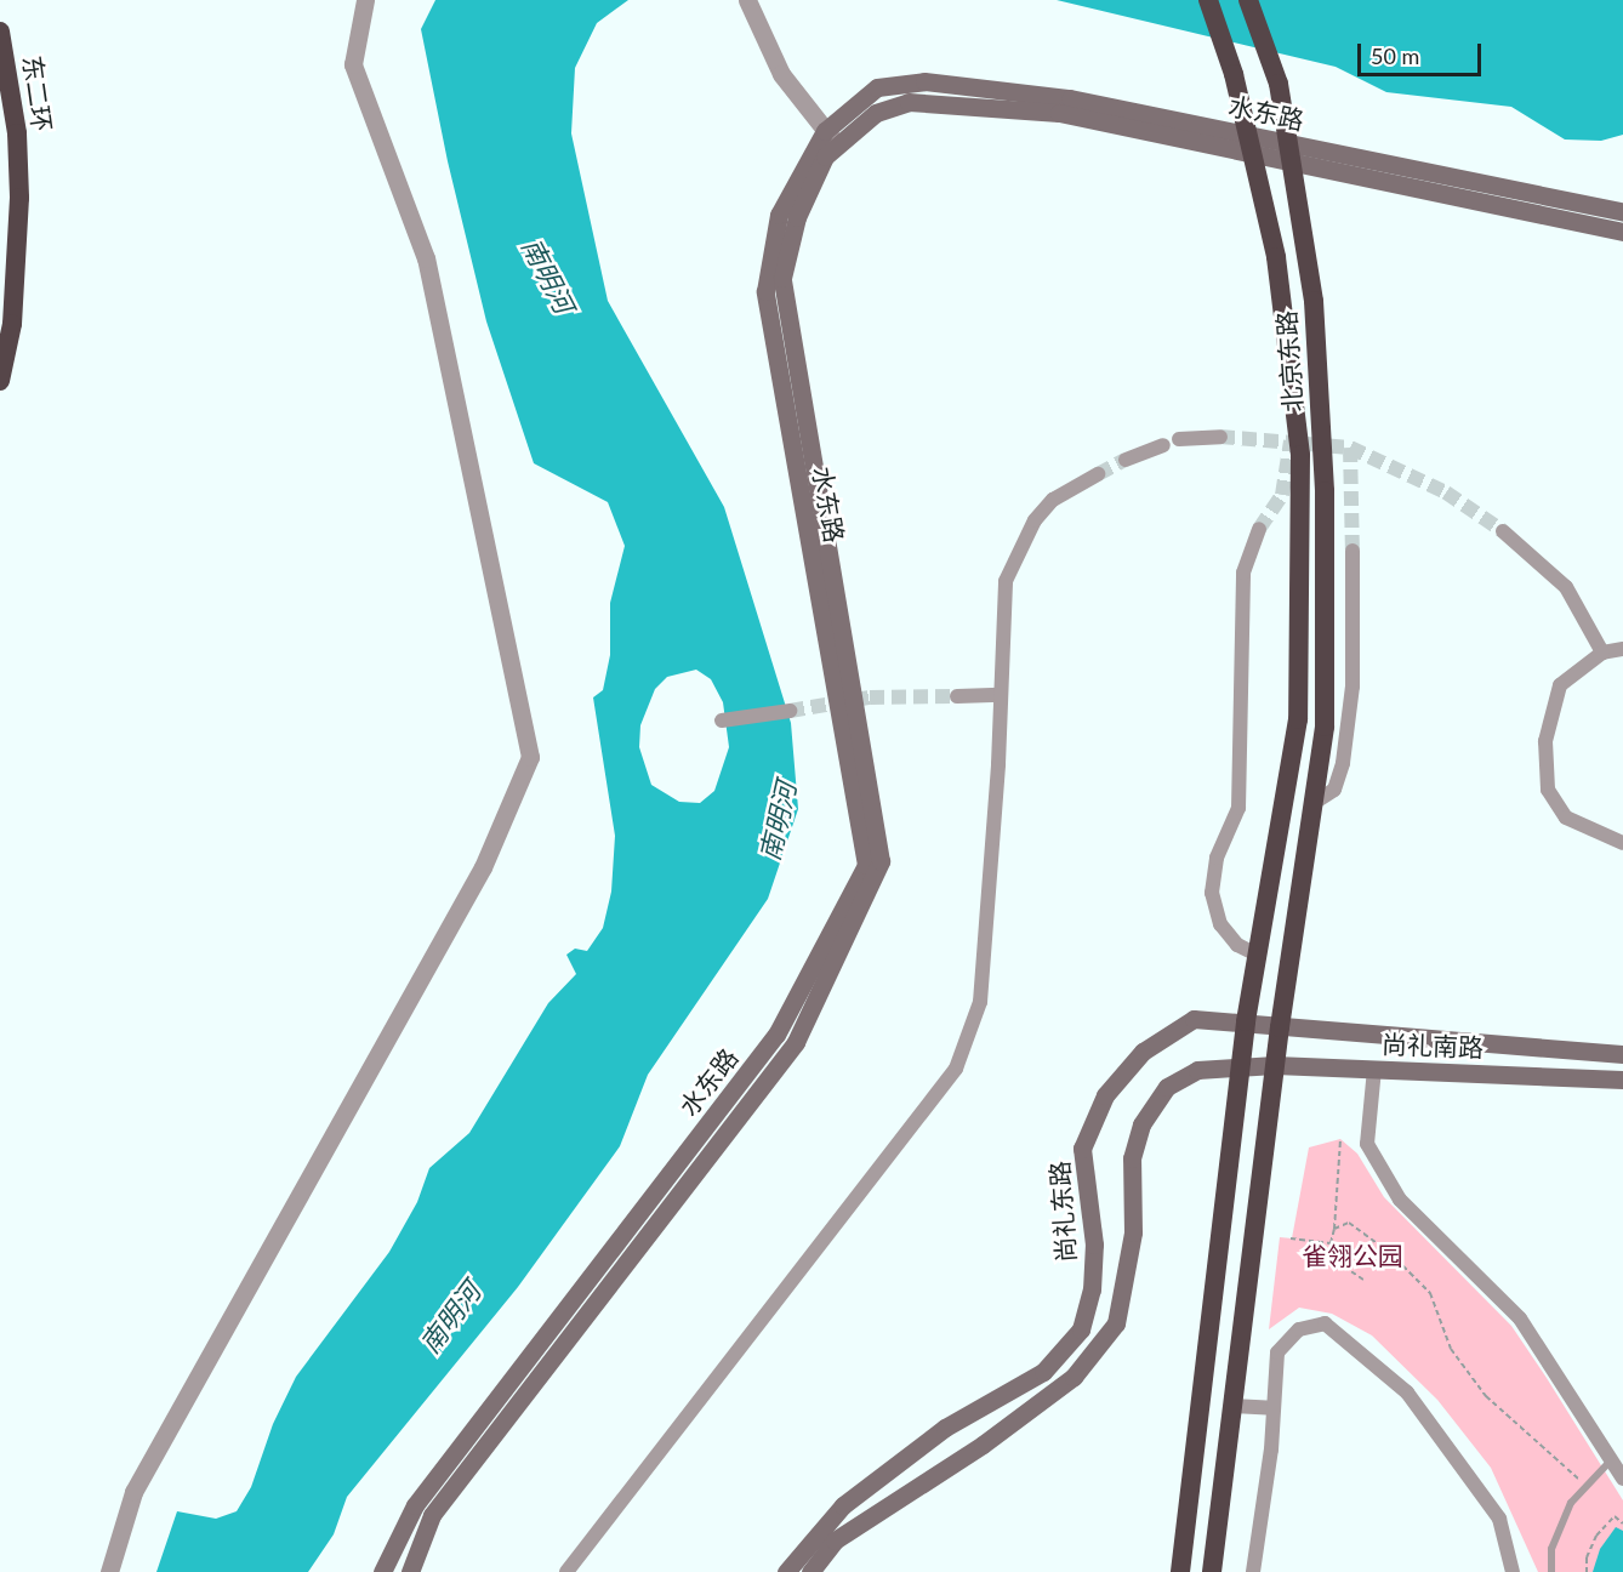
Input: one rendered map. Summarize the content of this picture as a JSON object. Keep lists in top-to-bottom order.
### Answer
{
  "streets": {
    "highway": ["东二环", "北京东路"],
    "main road": ["水东路", "尚礼南路", "尚礼东路"]
  },
  "crossings": [
    ["北京东路", "尚礼南路"],
    ["北京东路", "尚礼东路"],
    ["尚礼南路", "尚礼东路"]
  ],
  "water": ["南明河"],
  "parks": ["雀翎公园"],
  "scale_bar": "50 m"
}
